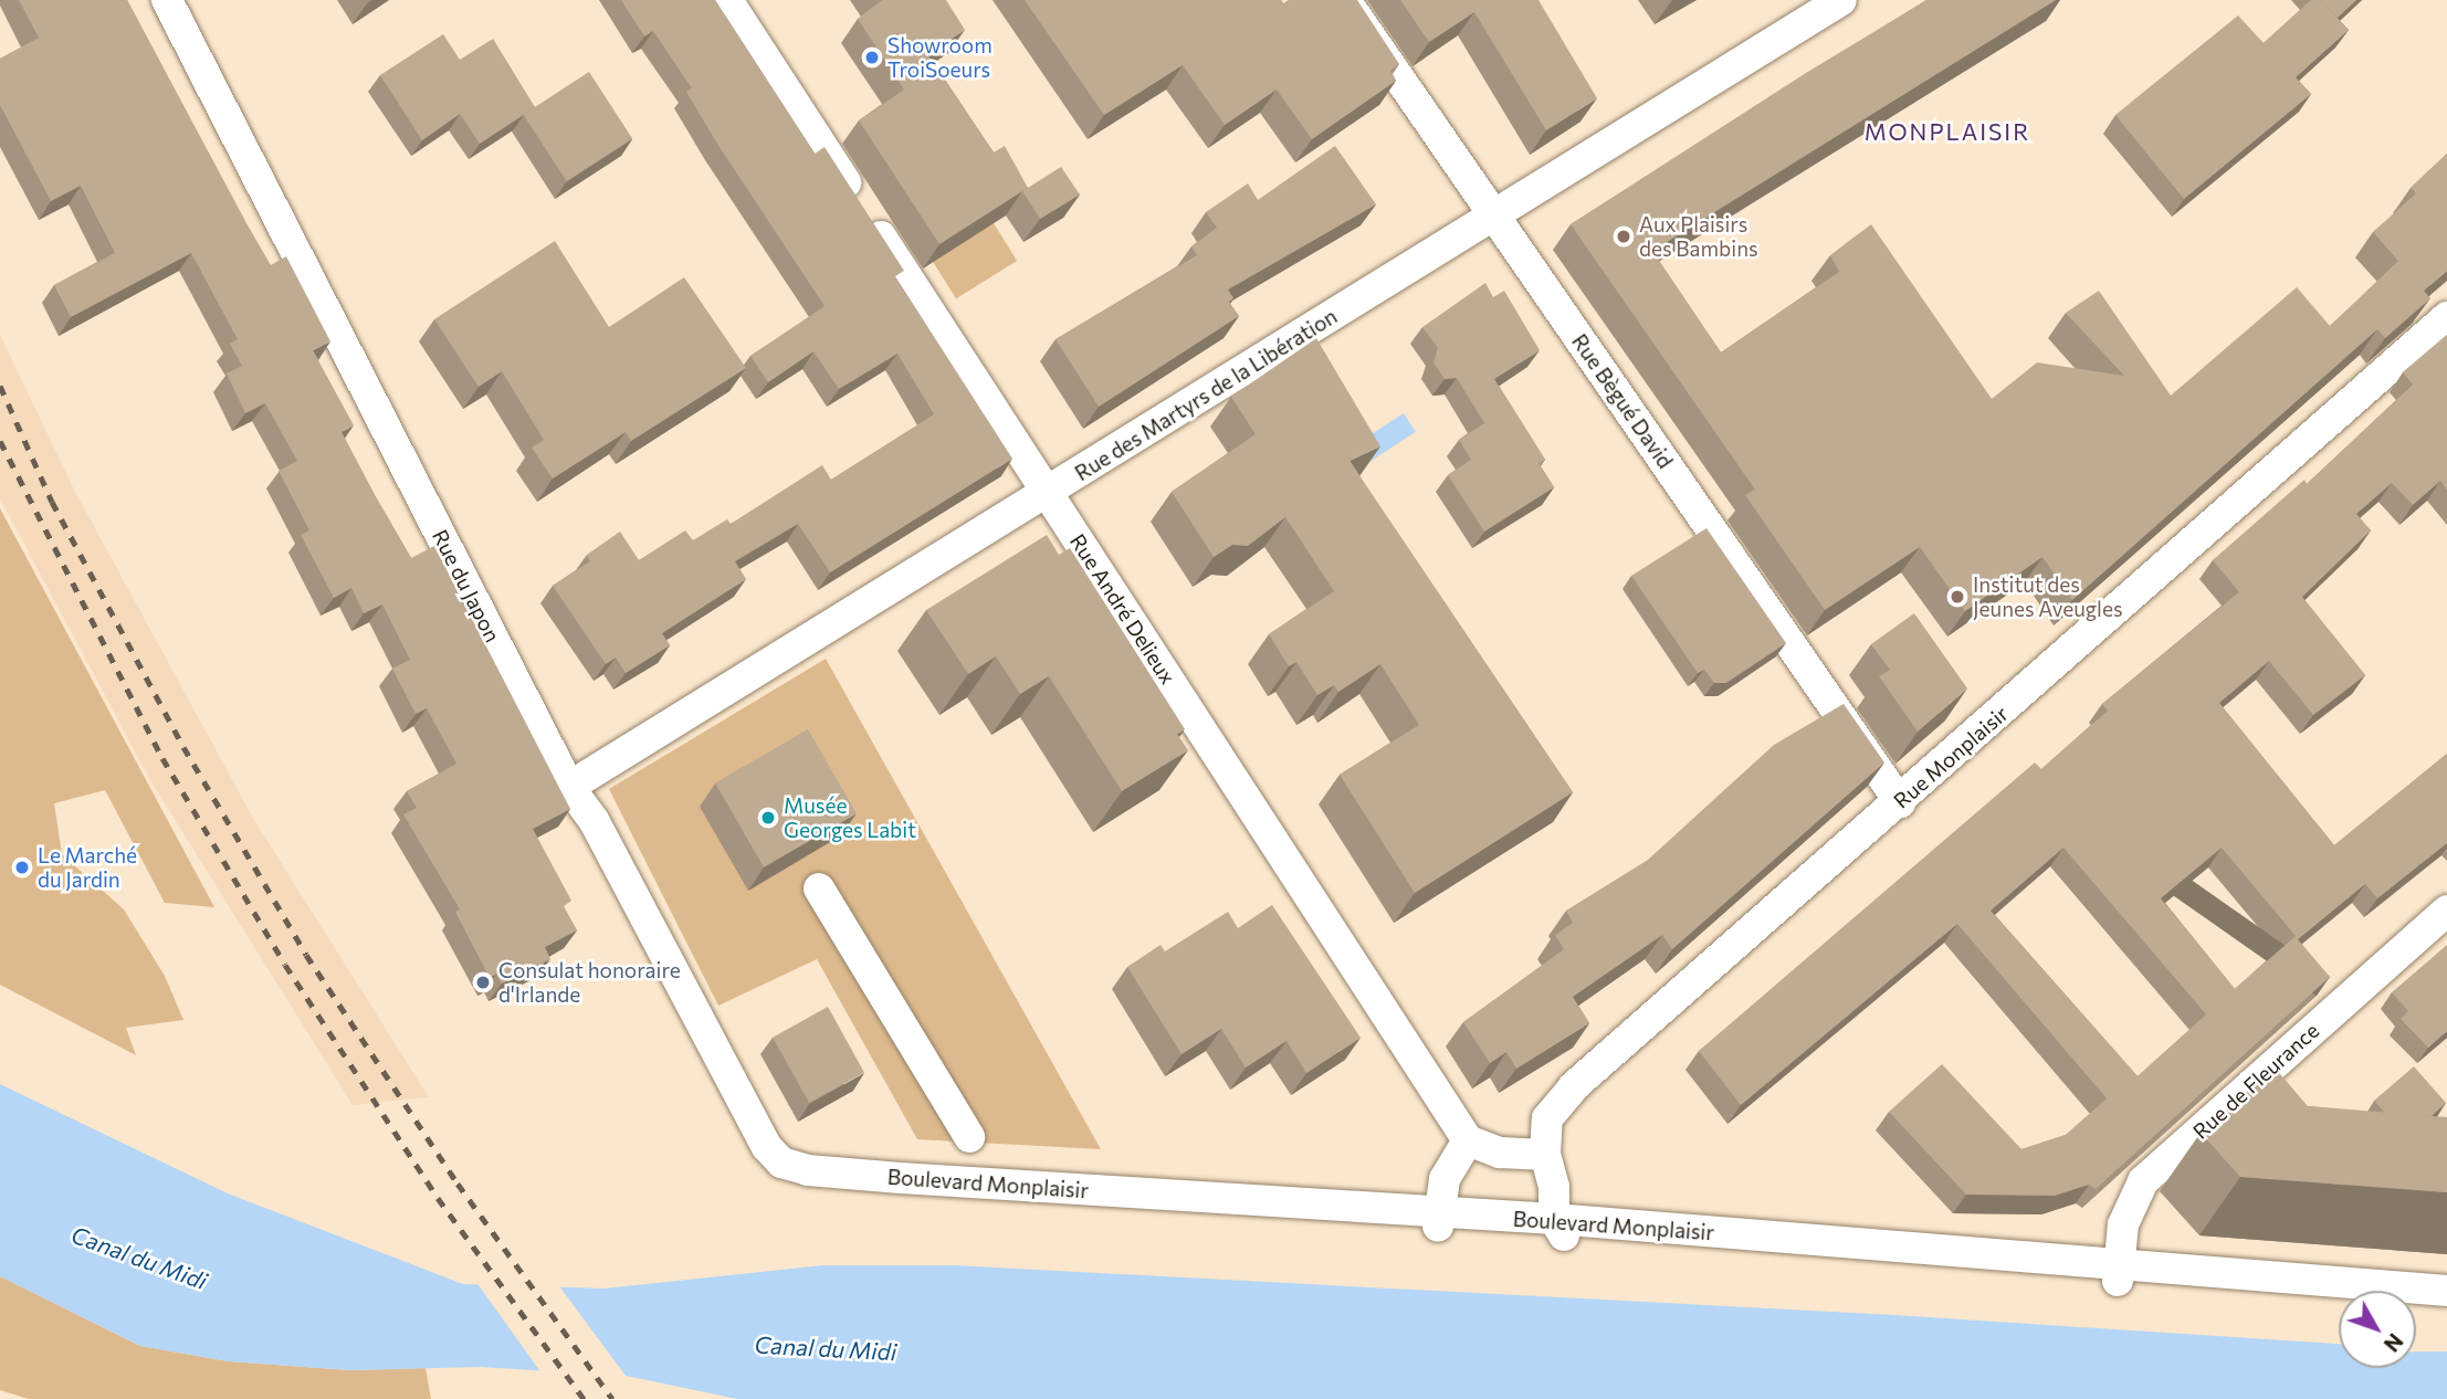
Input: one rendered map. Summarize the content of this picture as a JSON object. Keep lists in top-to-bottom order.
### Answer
{
  "streets": {
    "street": [
      "Rue des Martyrs de la Libération",
      "Rue Bègué David",
      "Rue du Japon",
      "Rue André Delieux",
      "Rue Monplaisir",
      "Rue de Fleurance",
      "Boulevard Monplaisir"
    ]
  },
  "crossings": [
    ["Rue des Martyrs de la Libération", "Rue Bègué David"],
    ["Rue des Martyrs de la Libération", "Rue du Japon"],
    ["Rue des Martyrs de la Libération", "Rue André Delieux"],
    ["Rue Bègué David", "Rue Monplaisir"],
    ["Rue du Japon", "Boulevard Monplaisir"],
    ["Rue Monplaisir", "Boulevard Monplaisir"],
    ["Rue de Fleurance", "Boulevard Monplaisir"]
  ],
  "districts": ["MONPLAISIR"],
  "water": ["Canal du Midi"],
  "places": [
    "Showroom TroiSoeurs",
    "Aux Plaisirs des Bambins",
    "Institut des Jeunes Aveugles",
    "Musée Georges Labit",
    "Le Marché du Jardin",
    "Consulat honoraire d'Irlande"
  ],
  "north": "bottom right"
}
